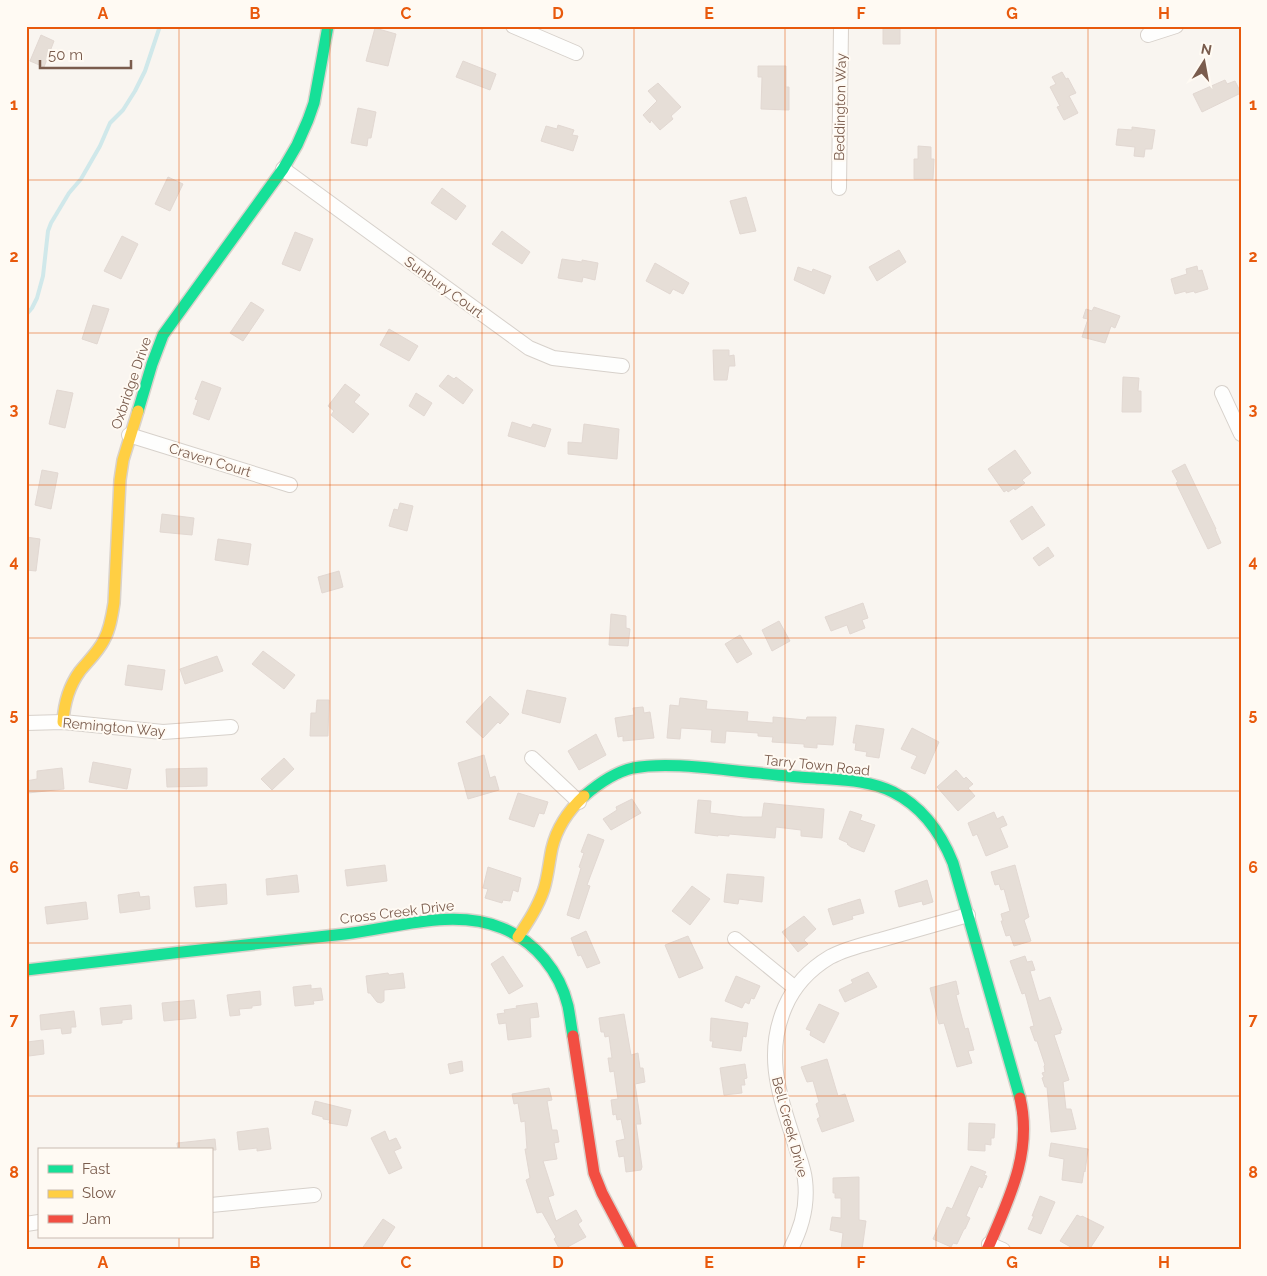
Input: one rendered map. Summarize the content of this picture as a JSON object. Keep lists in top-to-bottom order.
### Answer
{
  "streets": {
    "street": [
      "Beddington Way",
      "Sunbury Court",
      "Oxbridge Drive",
      "Craven Court",
      "Remington Way",
      "Tarry Town Road",
      "Cross Creek Drive",
      "Bell Creek Drive"
    ]
  },
  "crossings": [
    ["Sunbury Court", "Oxbridge Drive"],
    ["Oxbridge Drive", "Craven Court"],
    ["Oxbridge Drive", "Remington Way"],
    ["Tarry Town Road", "Cross Creek Drive"],
    ["Tarry Town Road", "Bell Creek Drive"]
  ],
  "legend": ["Fast", "Slow", "Jam"],
  "scale_bar": "50 m",
  "north": "top",
  "grid": {
    "columns": [
      "A",
      "B",
      "C",
      "D",
      "E",
      "F",
      "G",
      "H"
    ],
    "rows": [
      "1",
      "2",
      "3",
      "4",
      "5",
      "6",
      "7",
      "8"
    ]
  }
}
